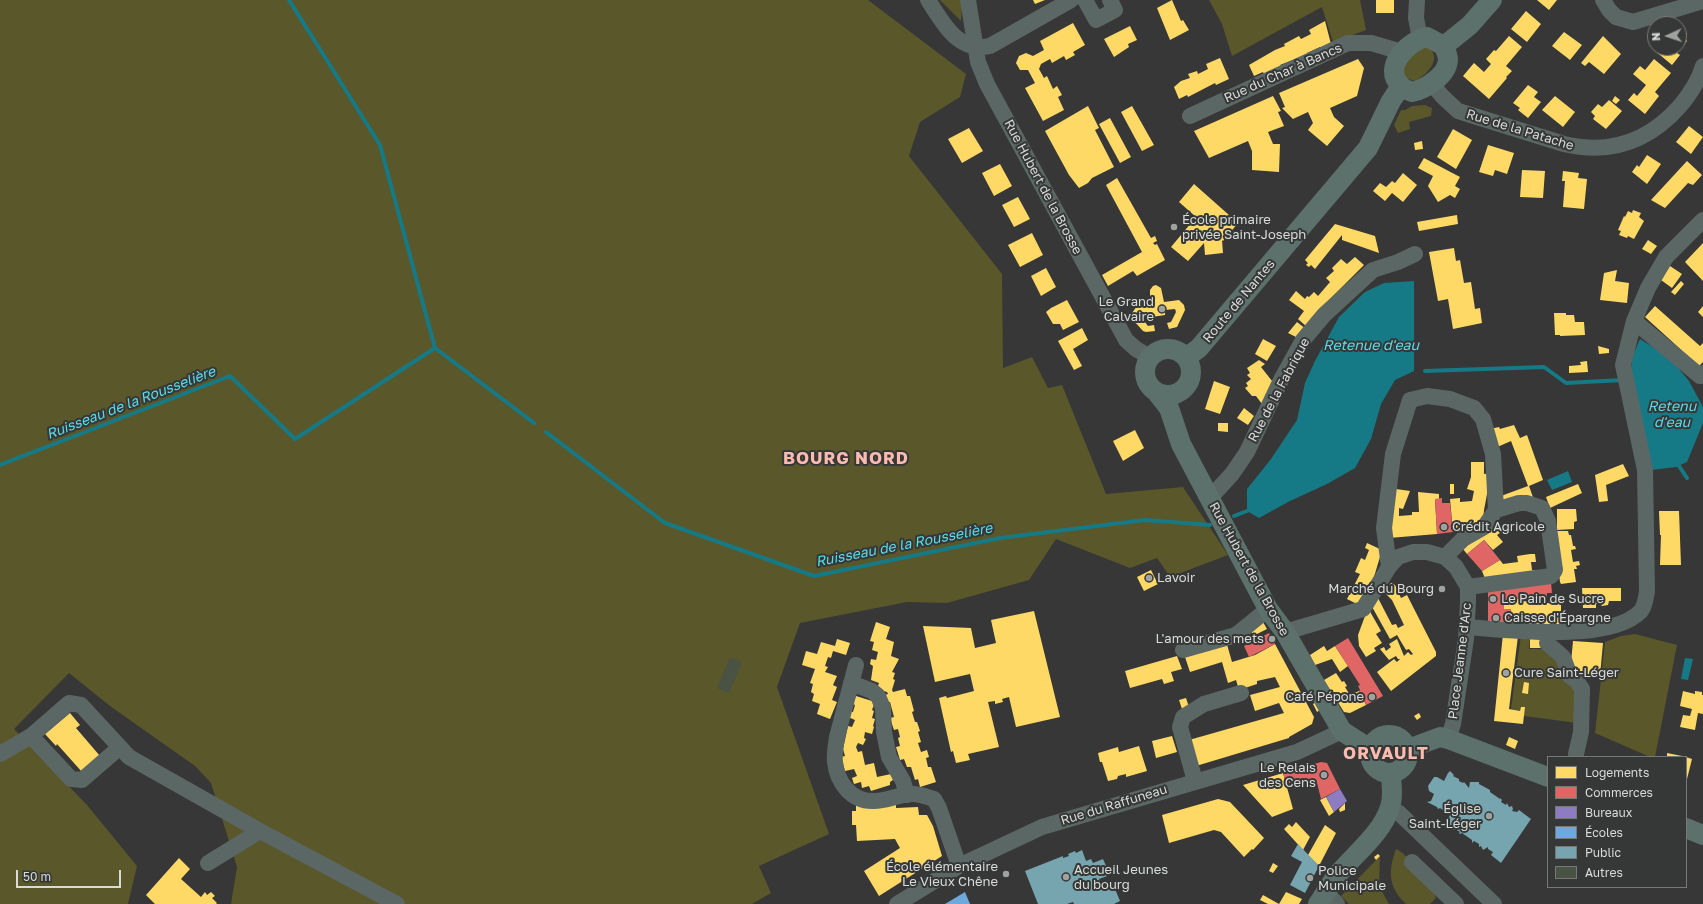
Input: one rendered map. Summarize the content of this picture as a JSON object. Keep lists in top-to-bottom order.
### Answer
{
  "streets": {
    "main road": ["Rue Hubert de la Brosse", "Route de Nantes"],
    "street": [
      "Rue du Char à Bancs",
      "Rue de la Patache",
      "Rue de la Fabrique",
      "Place Jeanne d'Arc",
      "Rue du Raffuneau"
    ]
  },
  "crossings": [
    ["Rue du Char à Bancs", "Rue de la Patache"],
    ["Rue du Char à Bancs", "Route de Nantes"],
    ["Rue de la Patache", "Route de Nantes"],
    ["Rue Hubert de la Brosse", "Route de Nantes"],
    ["Rue Hubert de la Brosse", "Rue de la Fabrique"],
    ["Rue Hubert de la Brosse", "Rue du Raffuneau"]
  ],
  "districts": ["BOURG NORD", "ORVAULT"],
  "water": ["Retenue d'eau", "Ruisseau de la Rousselière", "Retenu d'eau"],
  "places": [
    "École primaire privée Saint-Joseph",
    "Le Grand Calvaire",
    "Crédit Agricole",
    "Lavoir",
    "Marché du Bourg",
    "Le Pain de Sucre",
    "Caisse d'Épargne",
    "L'amour des mets",
    "Cure Saint-Léger",
    "Café Pépone",
    "Le Relais des Cens",
    "Église Saint-Léger",
    "École élémentaire Le Vieux Chêne",
    "Accueil Jeunes du bourg",
    "Police Municipale"
  ],
  "legend": [
    "Logements",
    "Commerces",
    "Bureaux",
    "Écoles",
    "Public",
    "Autres"
  ],
  "scale_bar": "50 m",
  "north": "left"
}
